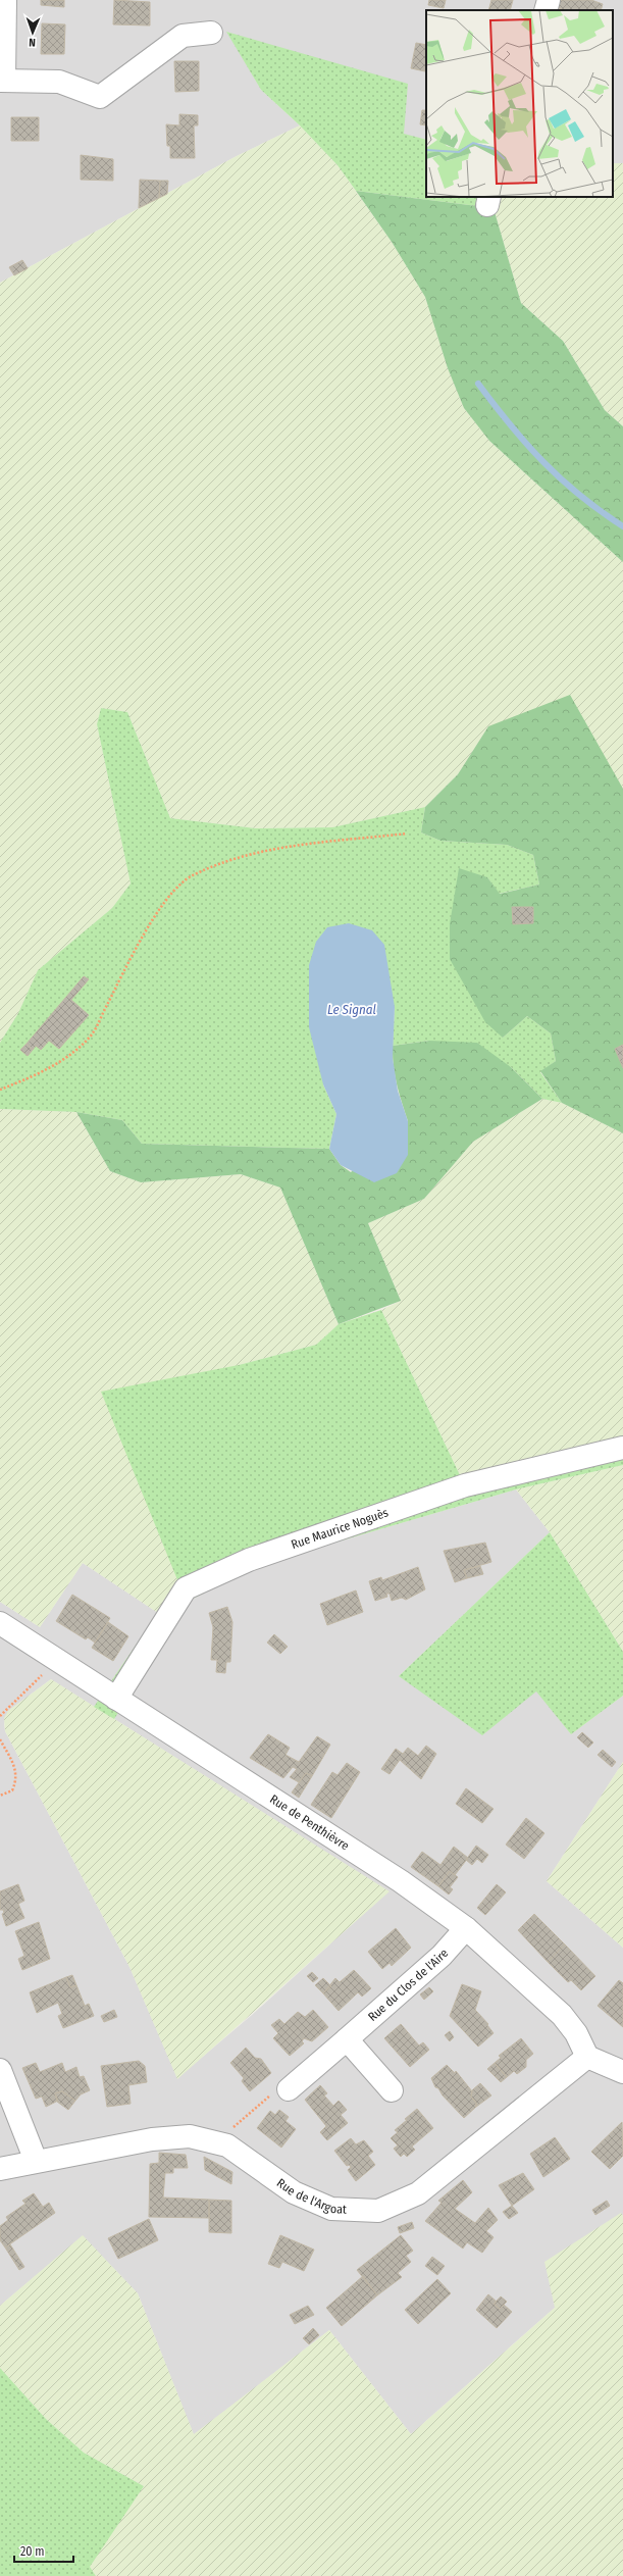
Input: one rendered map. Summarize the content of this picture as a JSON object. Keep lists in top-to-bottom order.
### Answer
{
  "streets": {
    "street": [
      "Rue Maurice Noguès",
      "Rue de Penthièvre",
      "Rue du Clos de l'Aire",
      "Rue de l'Argoat"
    ]
  },
  "crossings": [
    ["Rue Maurice Noguès", "Rue de Penthièvre"],
    ["Rue de Penthièvre", "Rue du Clos de l'Aire"],
    ["Rue de Penthièvre", "Rue de l'Argoat"]
  ],
  "water": ["Le Signal"],
  "scale_bar": "20 m",
  "north": "bottom"
}
